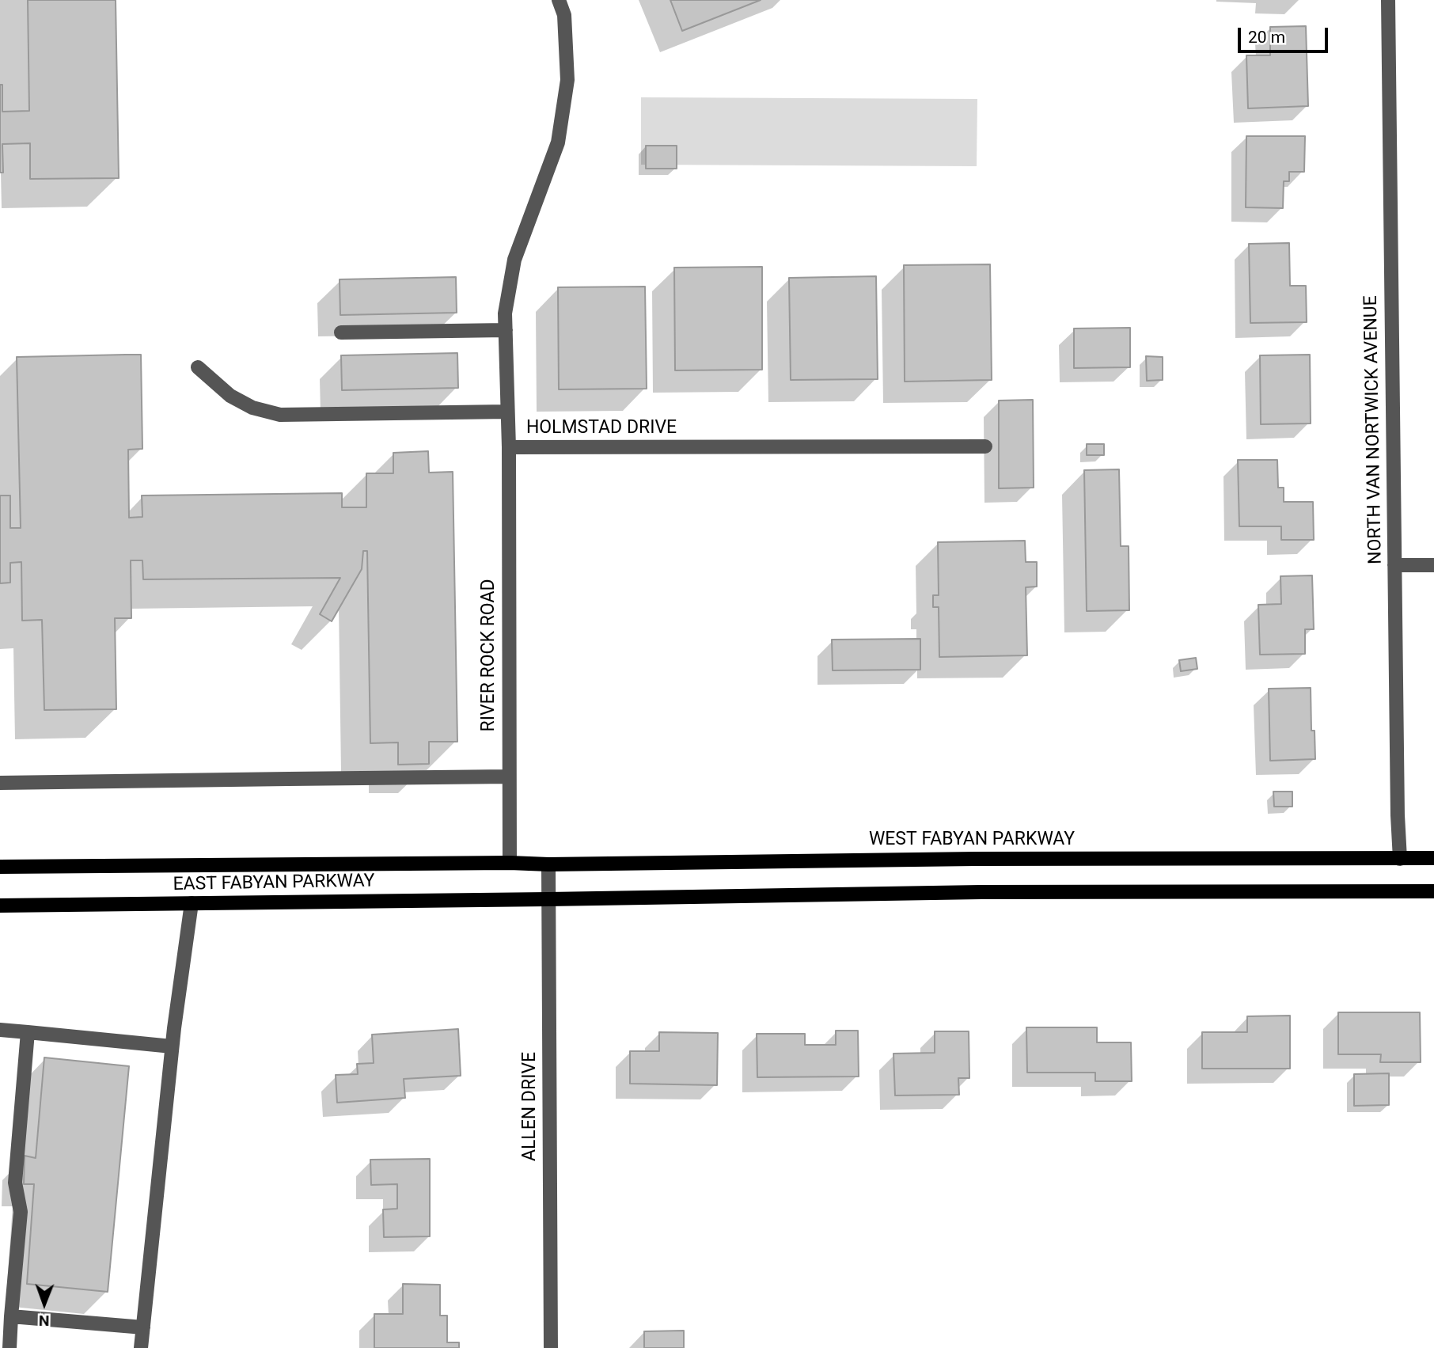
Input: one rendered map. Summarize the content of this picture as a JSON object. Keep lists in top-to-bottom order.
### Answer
{
  "streets": {
    "main road": ["WEST FABYAN PARKWAY", "EAST FABYAN PARKWAY"],
    "street": [
      "HOLMSTAD DRIVE",
      "NORTH VAN NORTWICK AVENUE",
      "RIVER ROCK ROAD",
      "ALLEN DRIVE"
    ]
  },
  "crossings": [
    ["HOLMSTAD DRIVE", "RIVER ROCK ROAD"],
    ["NORTH VAN NORTWICK AVENUE", "WEST FABYAN PARKWAY"],
    ["RIVER ROCK ROAD", "WEST FABYAN PARKWAY"],
    ["RIVER ROCK ROAD", "EAST FABYAN PARKWAY"],
    ["WEST FABYAN PARKWAY", "EAST FABYAN PARKWAY"],
    ["WEST FABYAN PARKWAY", "ALLEN DRIVE"],
    ["EAST FABYAN PARKWAY", "ALLEN DRIVE"]
  ],
  "scale_bar": "20 m",
  "north": "bottom"
}
